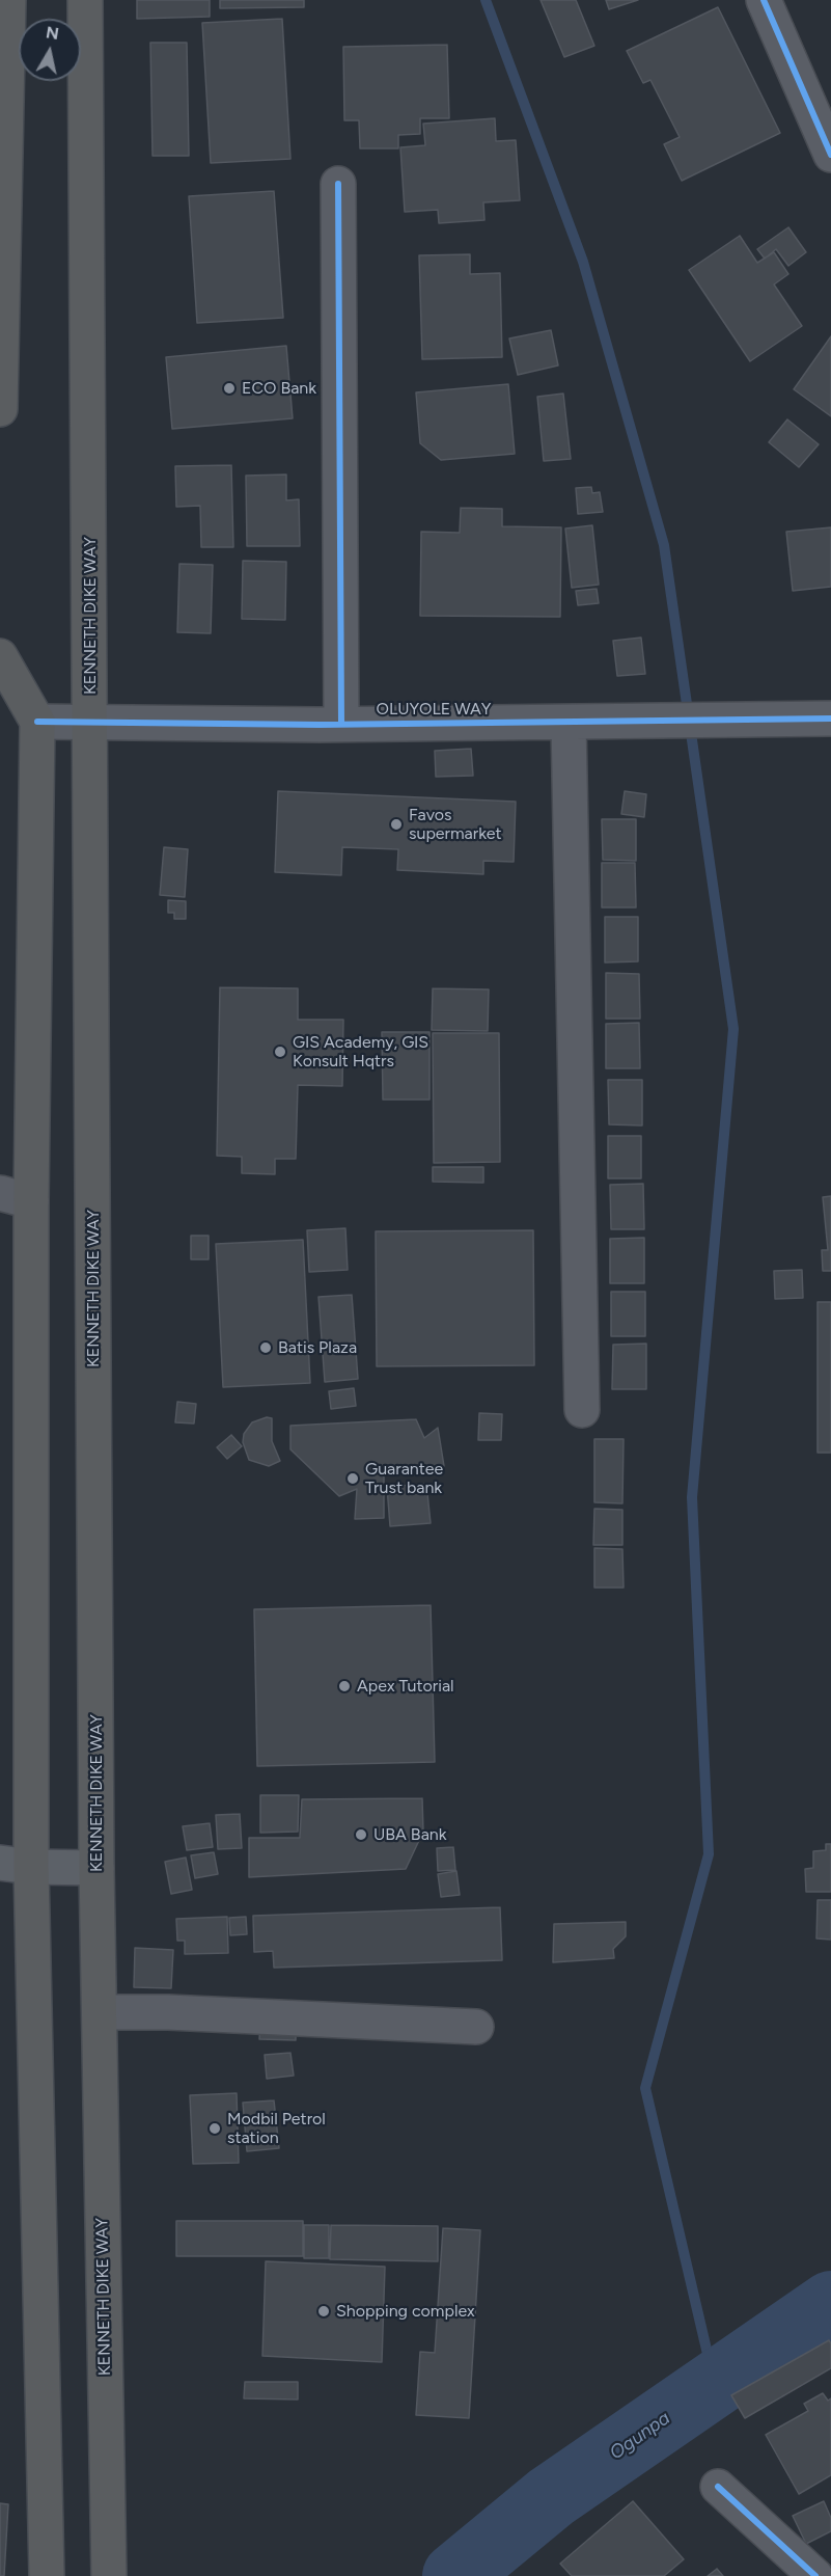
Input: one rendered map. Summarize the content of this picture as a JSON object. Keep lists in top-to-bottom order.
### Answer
{
  "streets": {
    "highway": ["KENNETH DIKE WAY"],
    "street": ["OLUYOLE WAY"]
  },
  "crossings": [
    ["KENNETH DIKE WAY", "OLUYOLE WAY"]
  ],
  "water": ["Ogunpa"],
  "places": [
    "ECO Bank",
    "Favos supermarket",
    "GIS Academy, GIS Konsult Hqtrs",
    "Batis Plaza",
    "Guarantee Trust bank",
    "Apex Tutorial",
    "UBA Bank",
    "Modbil Petrol station",
    "Shopping complex"
  ],
  "north": "top"
}
